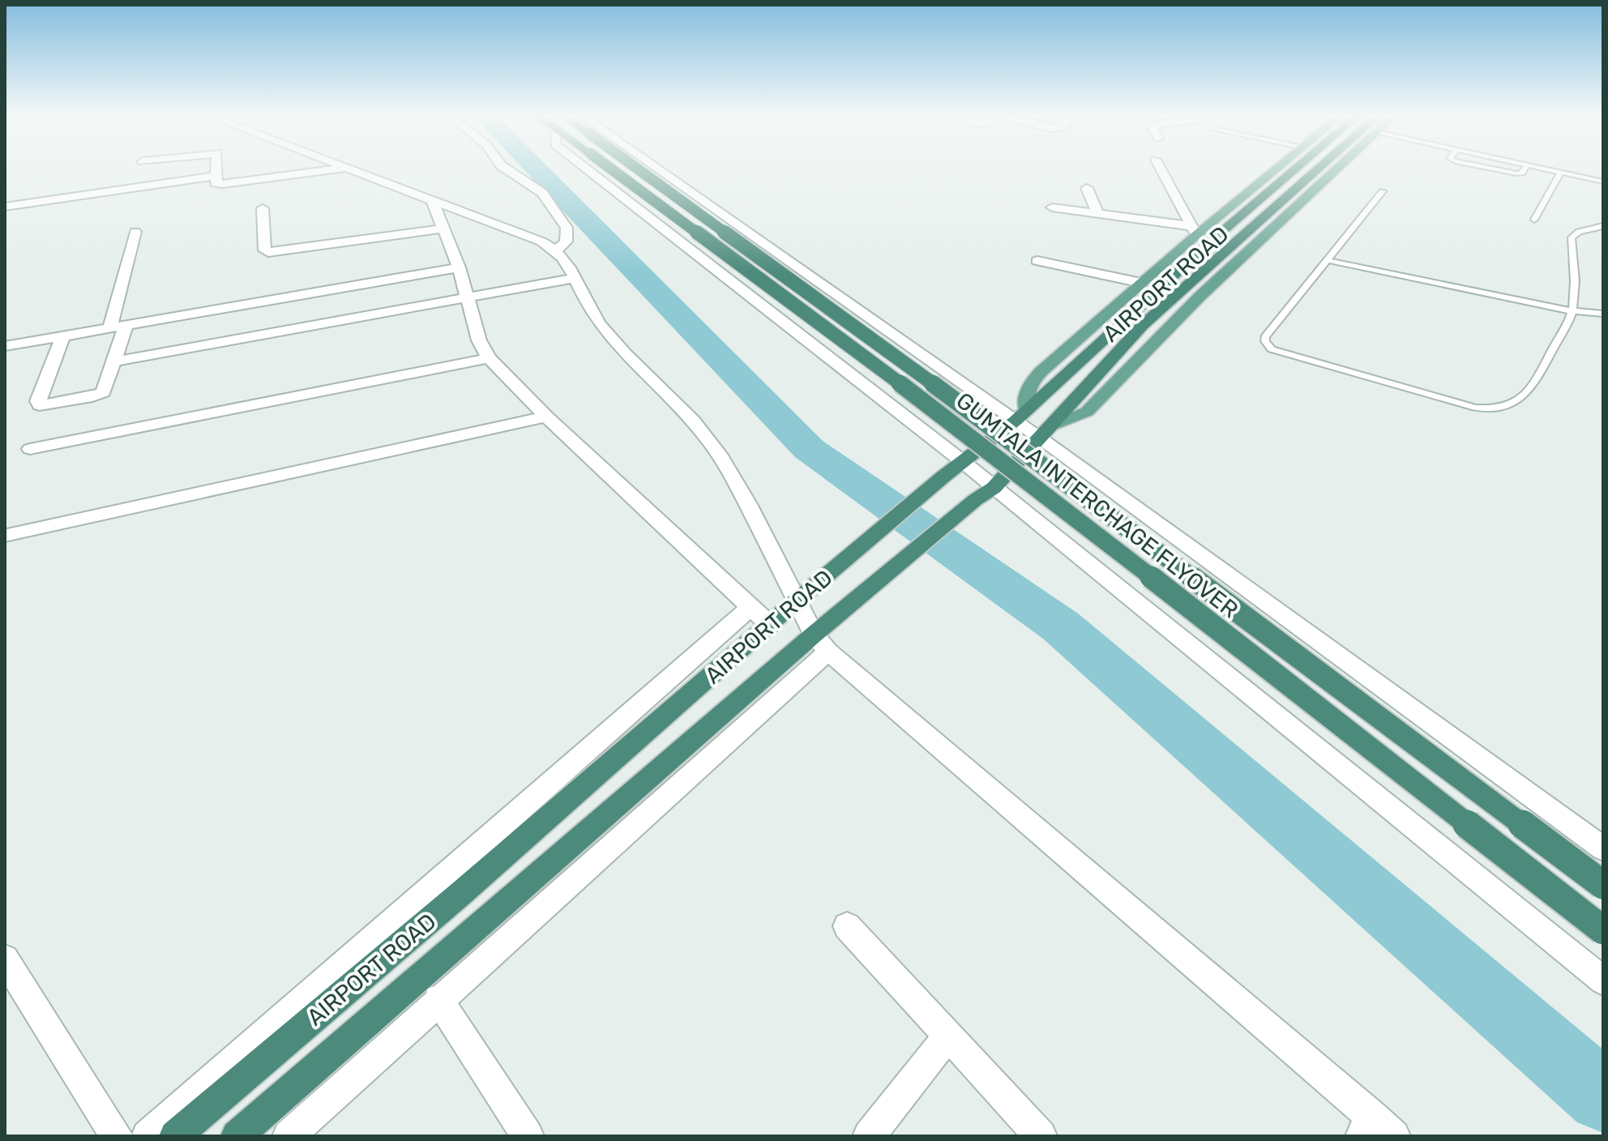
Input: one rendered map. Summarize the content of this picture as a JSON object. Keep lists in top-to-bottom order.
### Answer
{
  "streets": {
    "highway": ["AIRPORT ROAD", "GUMTALA INTERCHAGE FLYOVER"]
  }
}
